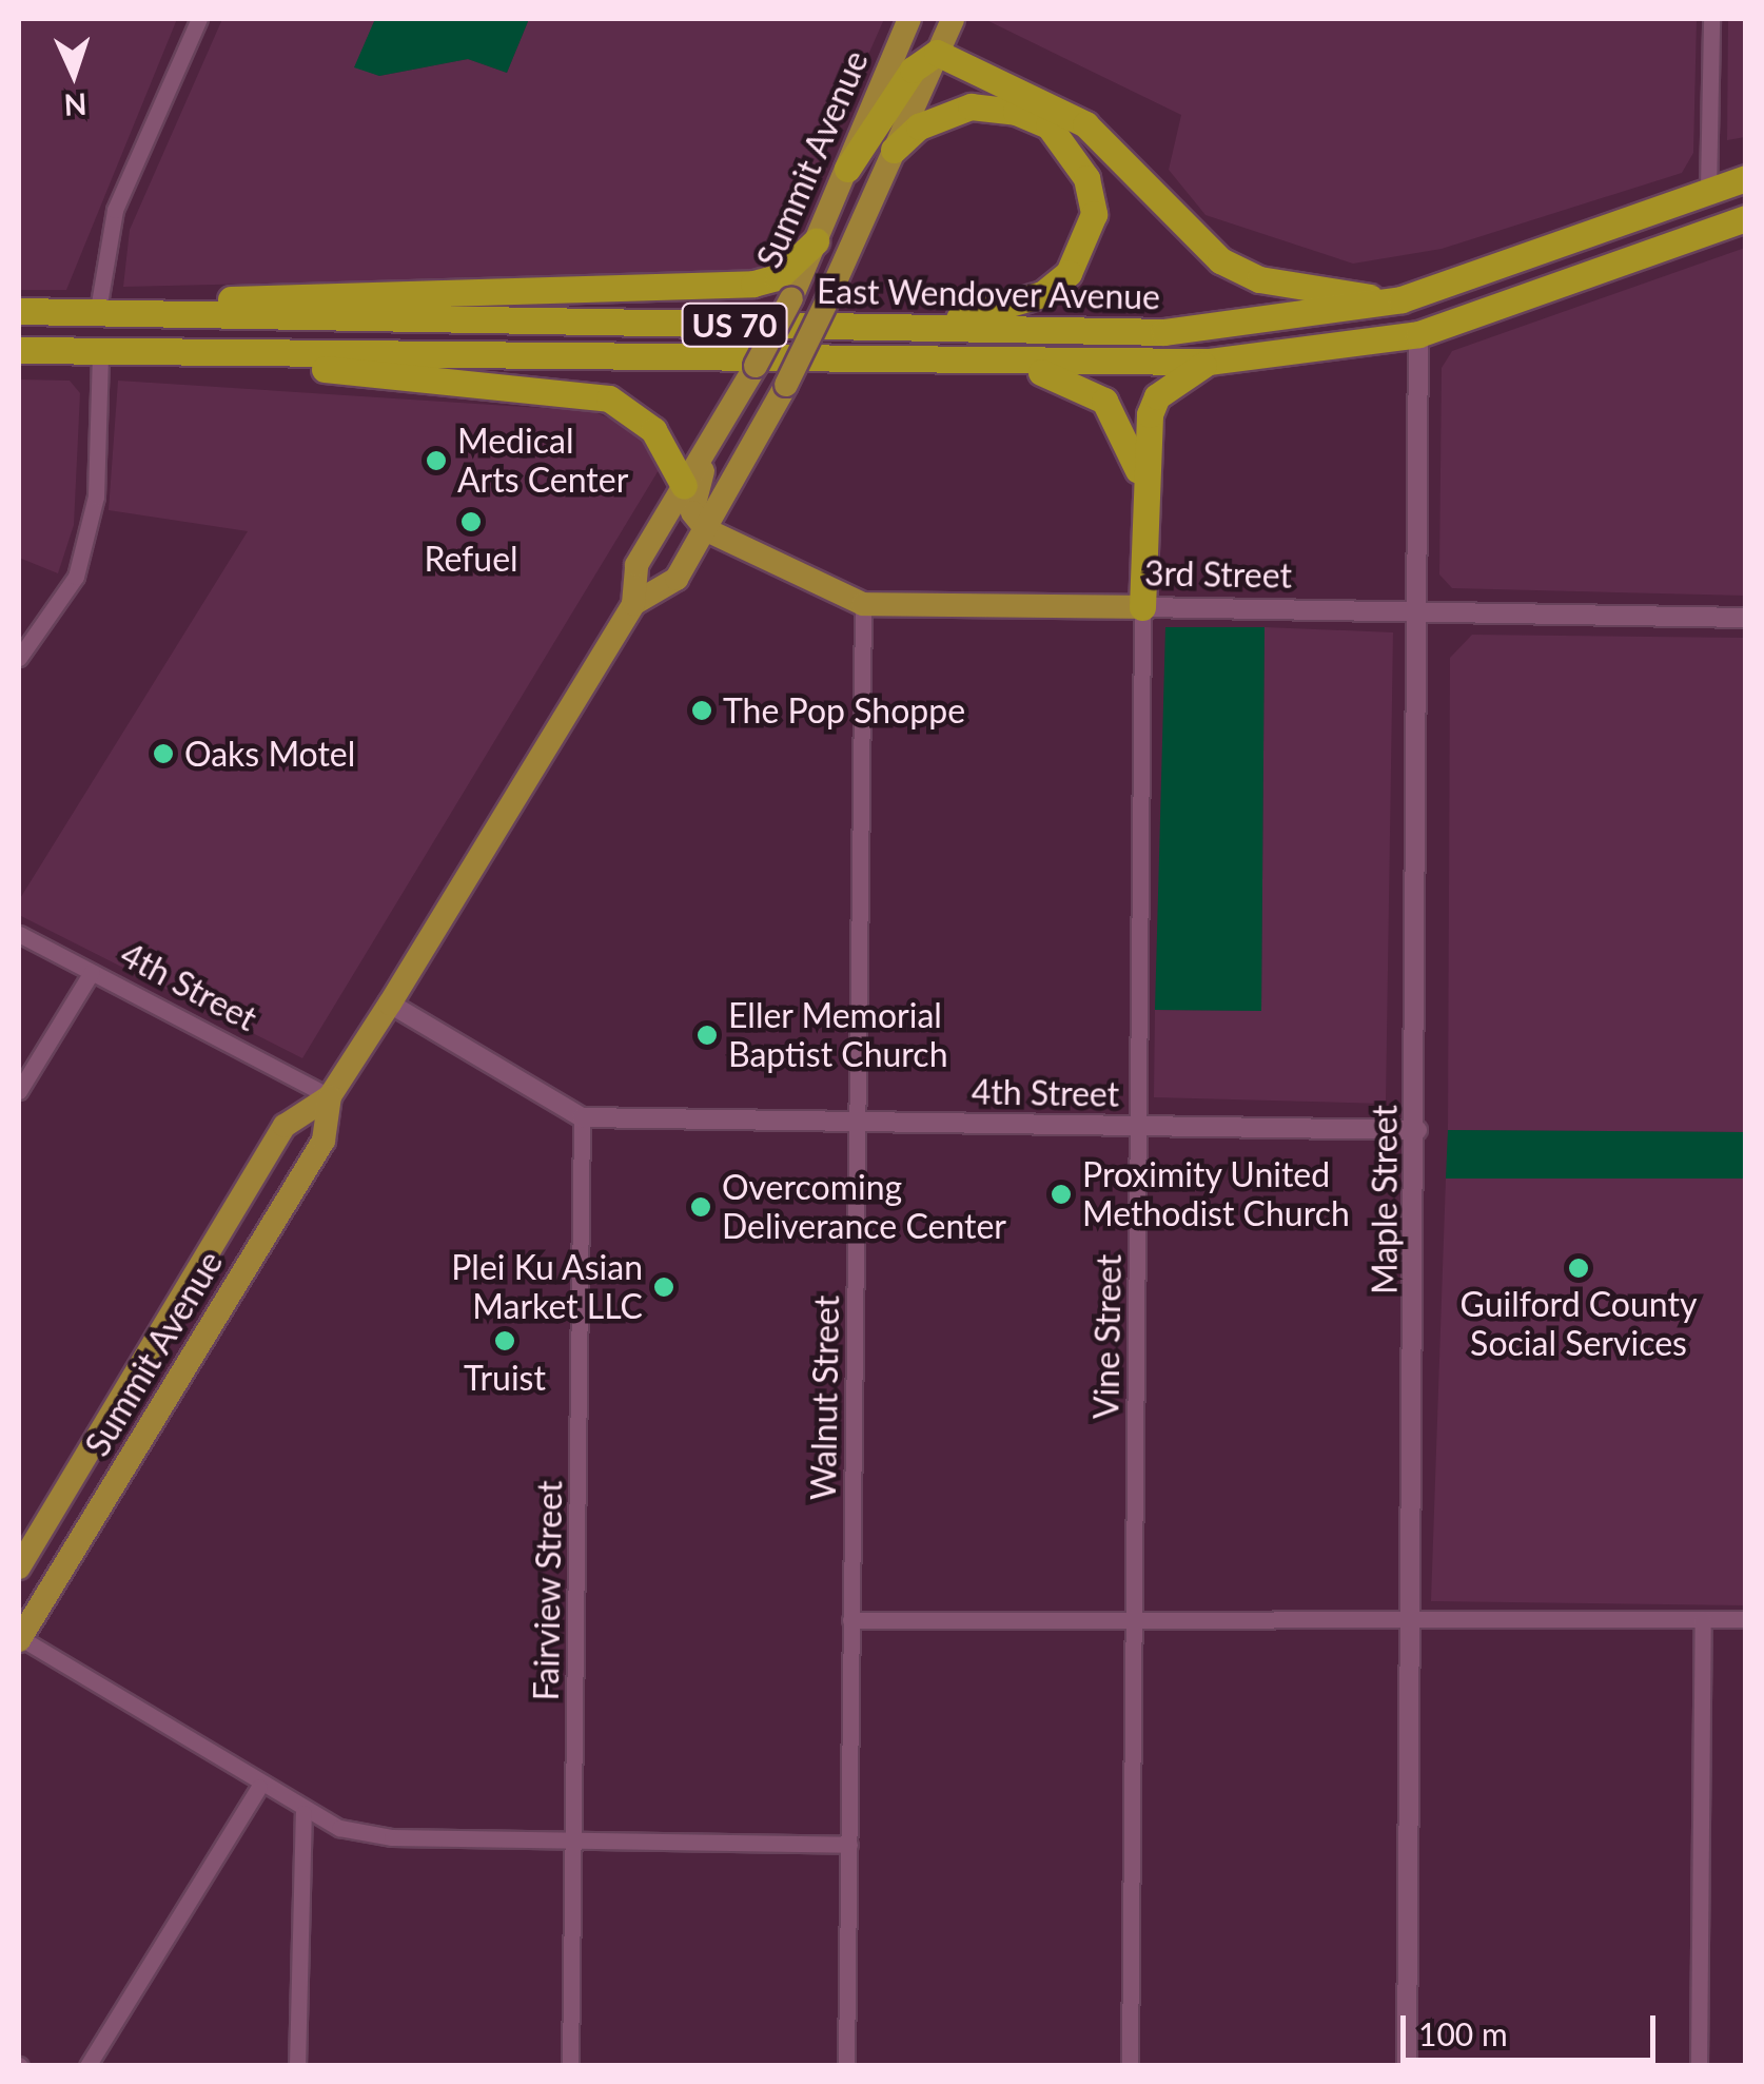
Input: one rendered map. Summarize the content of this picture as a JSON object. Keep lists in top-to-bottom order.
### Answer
{
  "streets": {
    "highway": ["East Wendover Avenue", "US 70"],
    "main road": ["Summit Avenue", "3rd Street"],
    "street": [
      "4th Street",
      "Maple Street",
      "Vine Street",
      "Walnut Street",
      "Fairview Street"
    ]
  },
  "crossings": [
    ["Summit Avenue", "3rd Street"],
    ["Summit Avenue", "4th Street"],
    ["East Wendover Avenue", "Maple Street"],
    ["3rd Street", "Maple Street"],
    ["3rd Street", "Vine Street"],
    ["3rd Street", "Walnut Street"],
    ["4th Street", "Maple Street"],
    ["4th Street", "Vine Street"],
    ["4th Street", "Walnut Street"],
    ["4th Street", "Fairview Street"]
  ],
  "places": [
    "Medical Arts Center",
    "Refuel",
    "The Pop Shoppe",
    "Oaks Motel",
    "Eller Memorial Baptist Church",
    "Proximity United Methodist Church",
    "Overcoming Deliverance Center",
    "Guilford County Social Services",
    "Plei Ku Asian Market LLC",
    "Truist"
  ],
  "scale_bar": "100 m",
  "north": "bottom"
}
